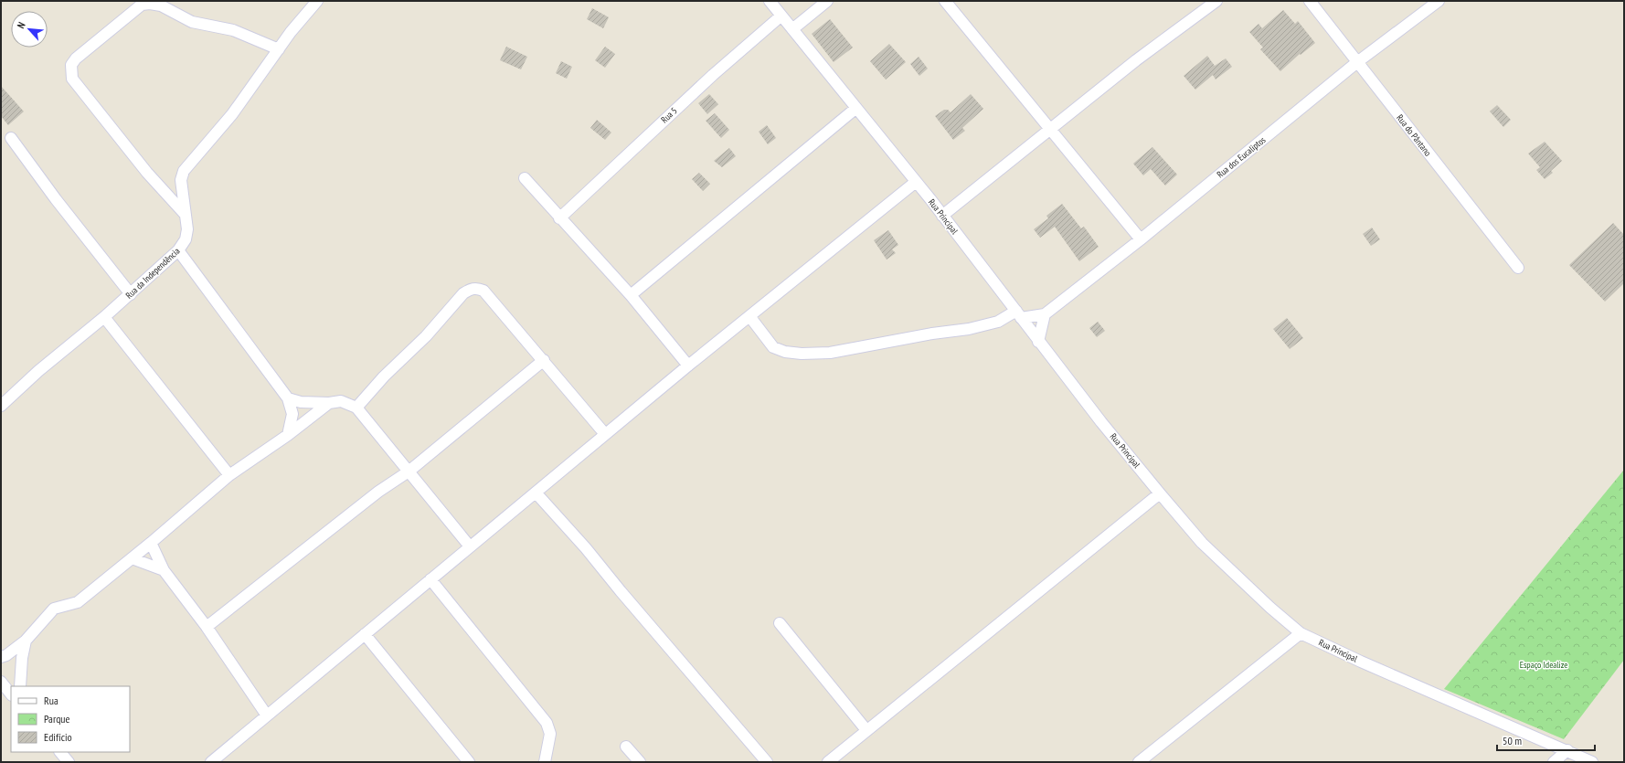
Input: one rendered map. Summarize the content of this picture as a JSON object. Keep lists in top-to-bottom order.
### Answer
{
  "streets": {
    "street": [
      "Rua 5",
      "Rua do Pântano",
      "Rua dos Eucaliptos",
      "Rua Principal",
      "Rua da Independência"
    ]
  },
  "crossings": [
    ["Rua 5", "Rua Principal"],
    ["Rua do Pântano", "Rua dos Eucaliptos"]
  ],
  "parks": ["Espaço Idealize"],
  "legend": ["Rua", "Parque", "Edifício"],
  "scale_bar": "50 m",
  "north": "top left"
}
